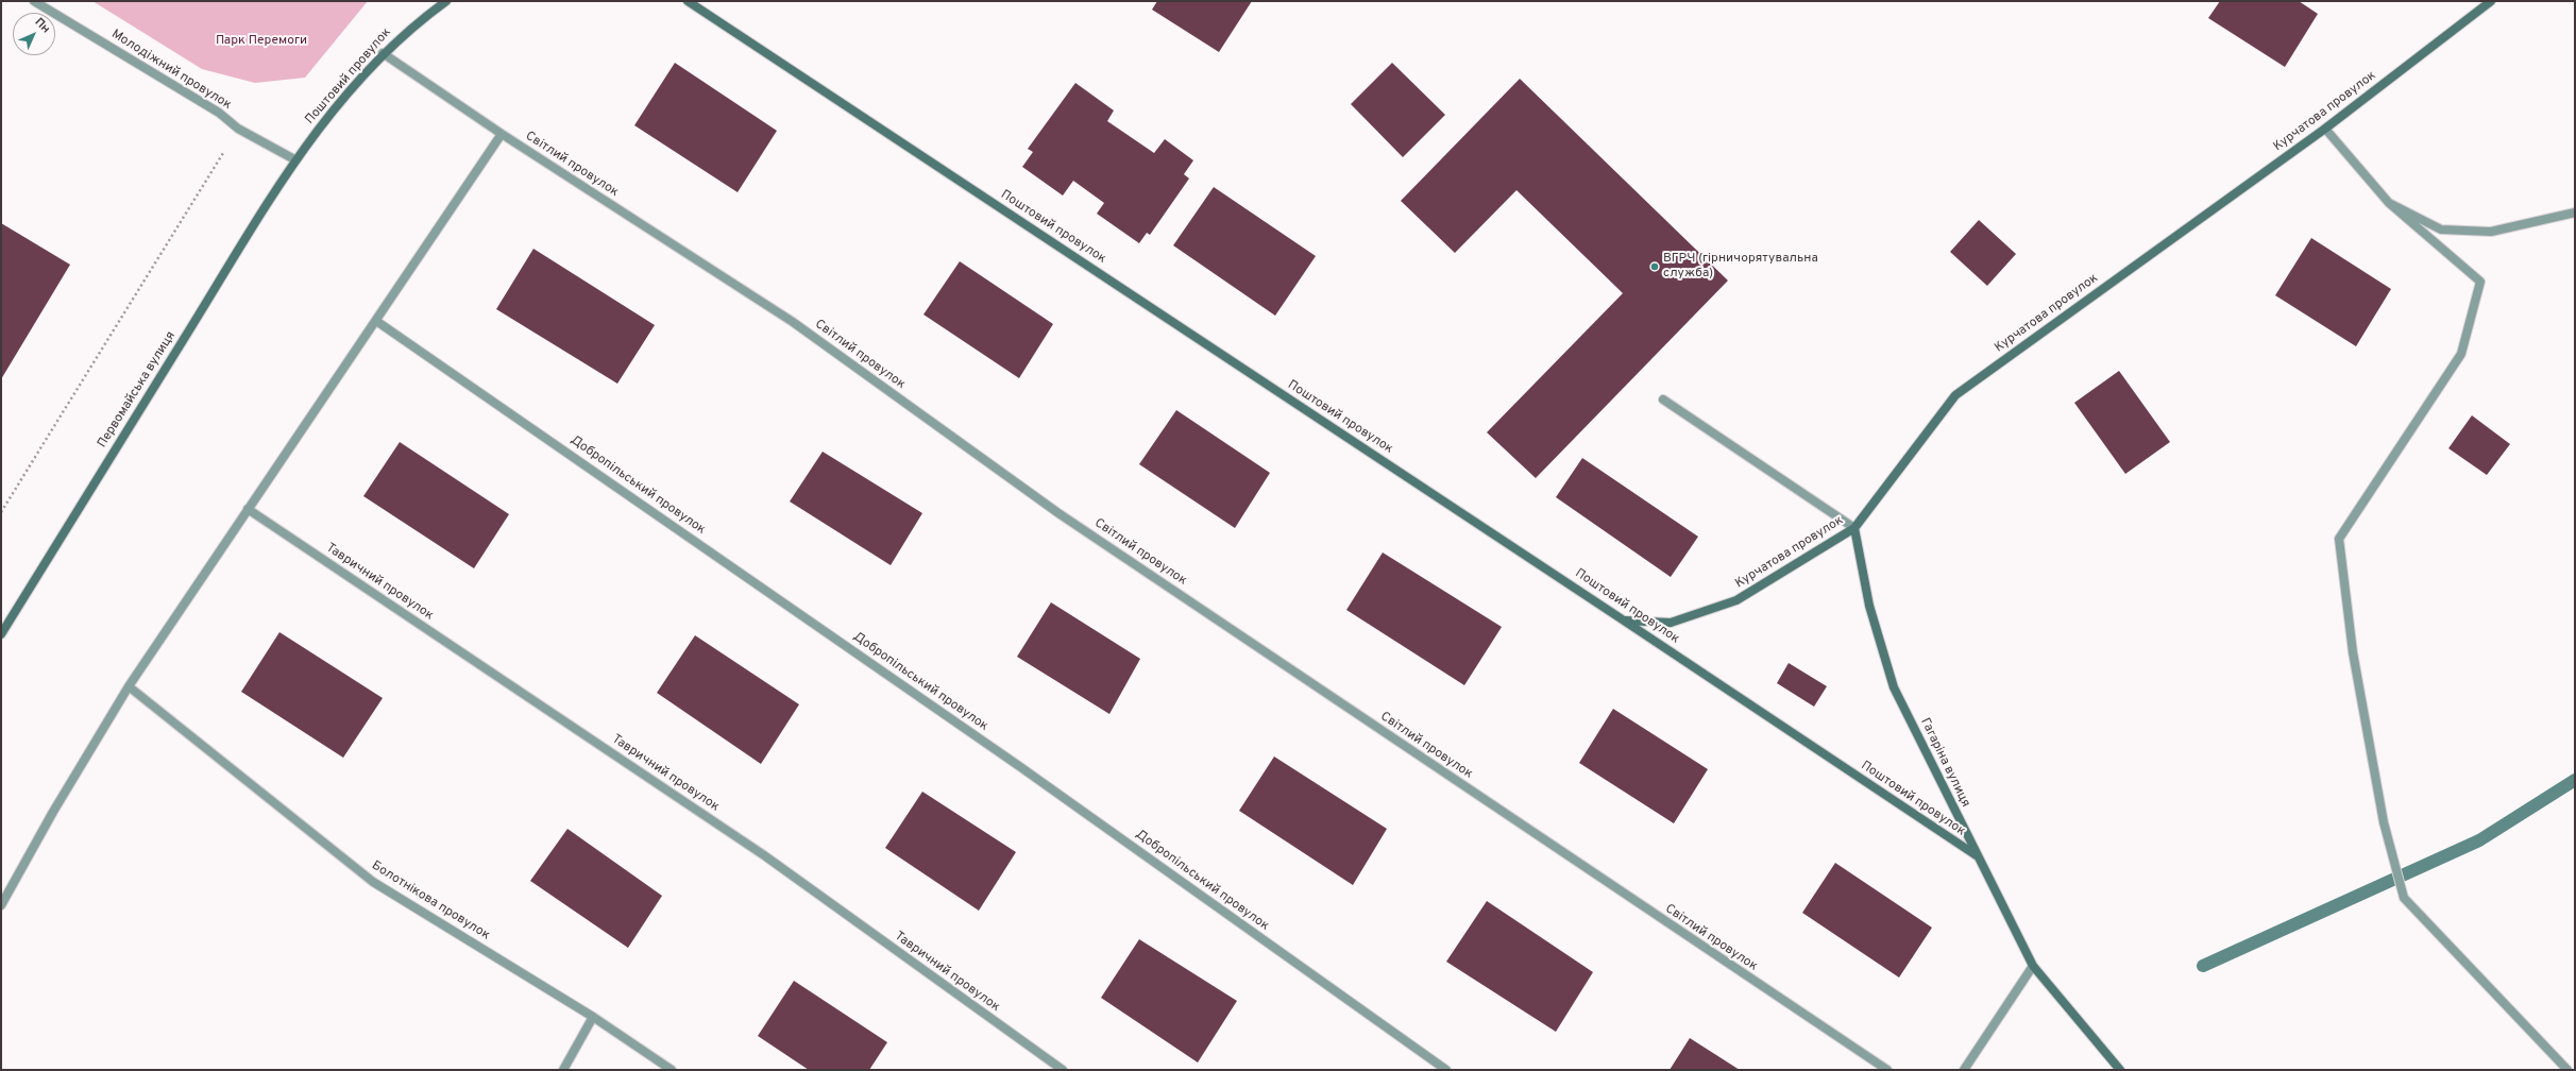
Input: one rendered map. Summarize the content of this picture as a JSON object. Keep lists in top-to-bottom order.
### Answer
{
  "streets": {
    "main road": [
      "Поштовий провулок",
      "Курчатова провулок",
      "Первомайська вулиця",
      "Гагаріна вулиця"
    ],
    "street": [
      "Молодіжний провулок",
      "Світлий провулок",
      "Добропільський провулок",
      "Тавричний провулок",
      "Болотнікова провулок"
    ]
  },
  "crossings": [
    ["Молодіжний провулок", "Поштовий провулок"],
    ["Молодіжний провулок", "Первомайська вулиця"],
    ["Поштовий провулок", "Курчатова провулок"],
    ["Поштовий провулок", "Світлий провулок"],
    ["Поштовий провулок", "Первомайська вулиця"],
    ["Поштовий провулок", "Гагаріна вулиця"],
    ["Курчатова провулок", "Гагаріна вулиця"]
  ],
  "parks": ["Парк Перемоги"],
  "places": ["ВГРЧ (гірничорятувальна служба)"],
  "north": "top right"
}
